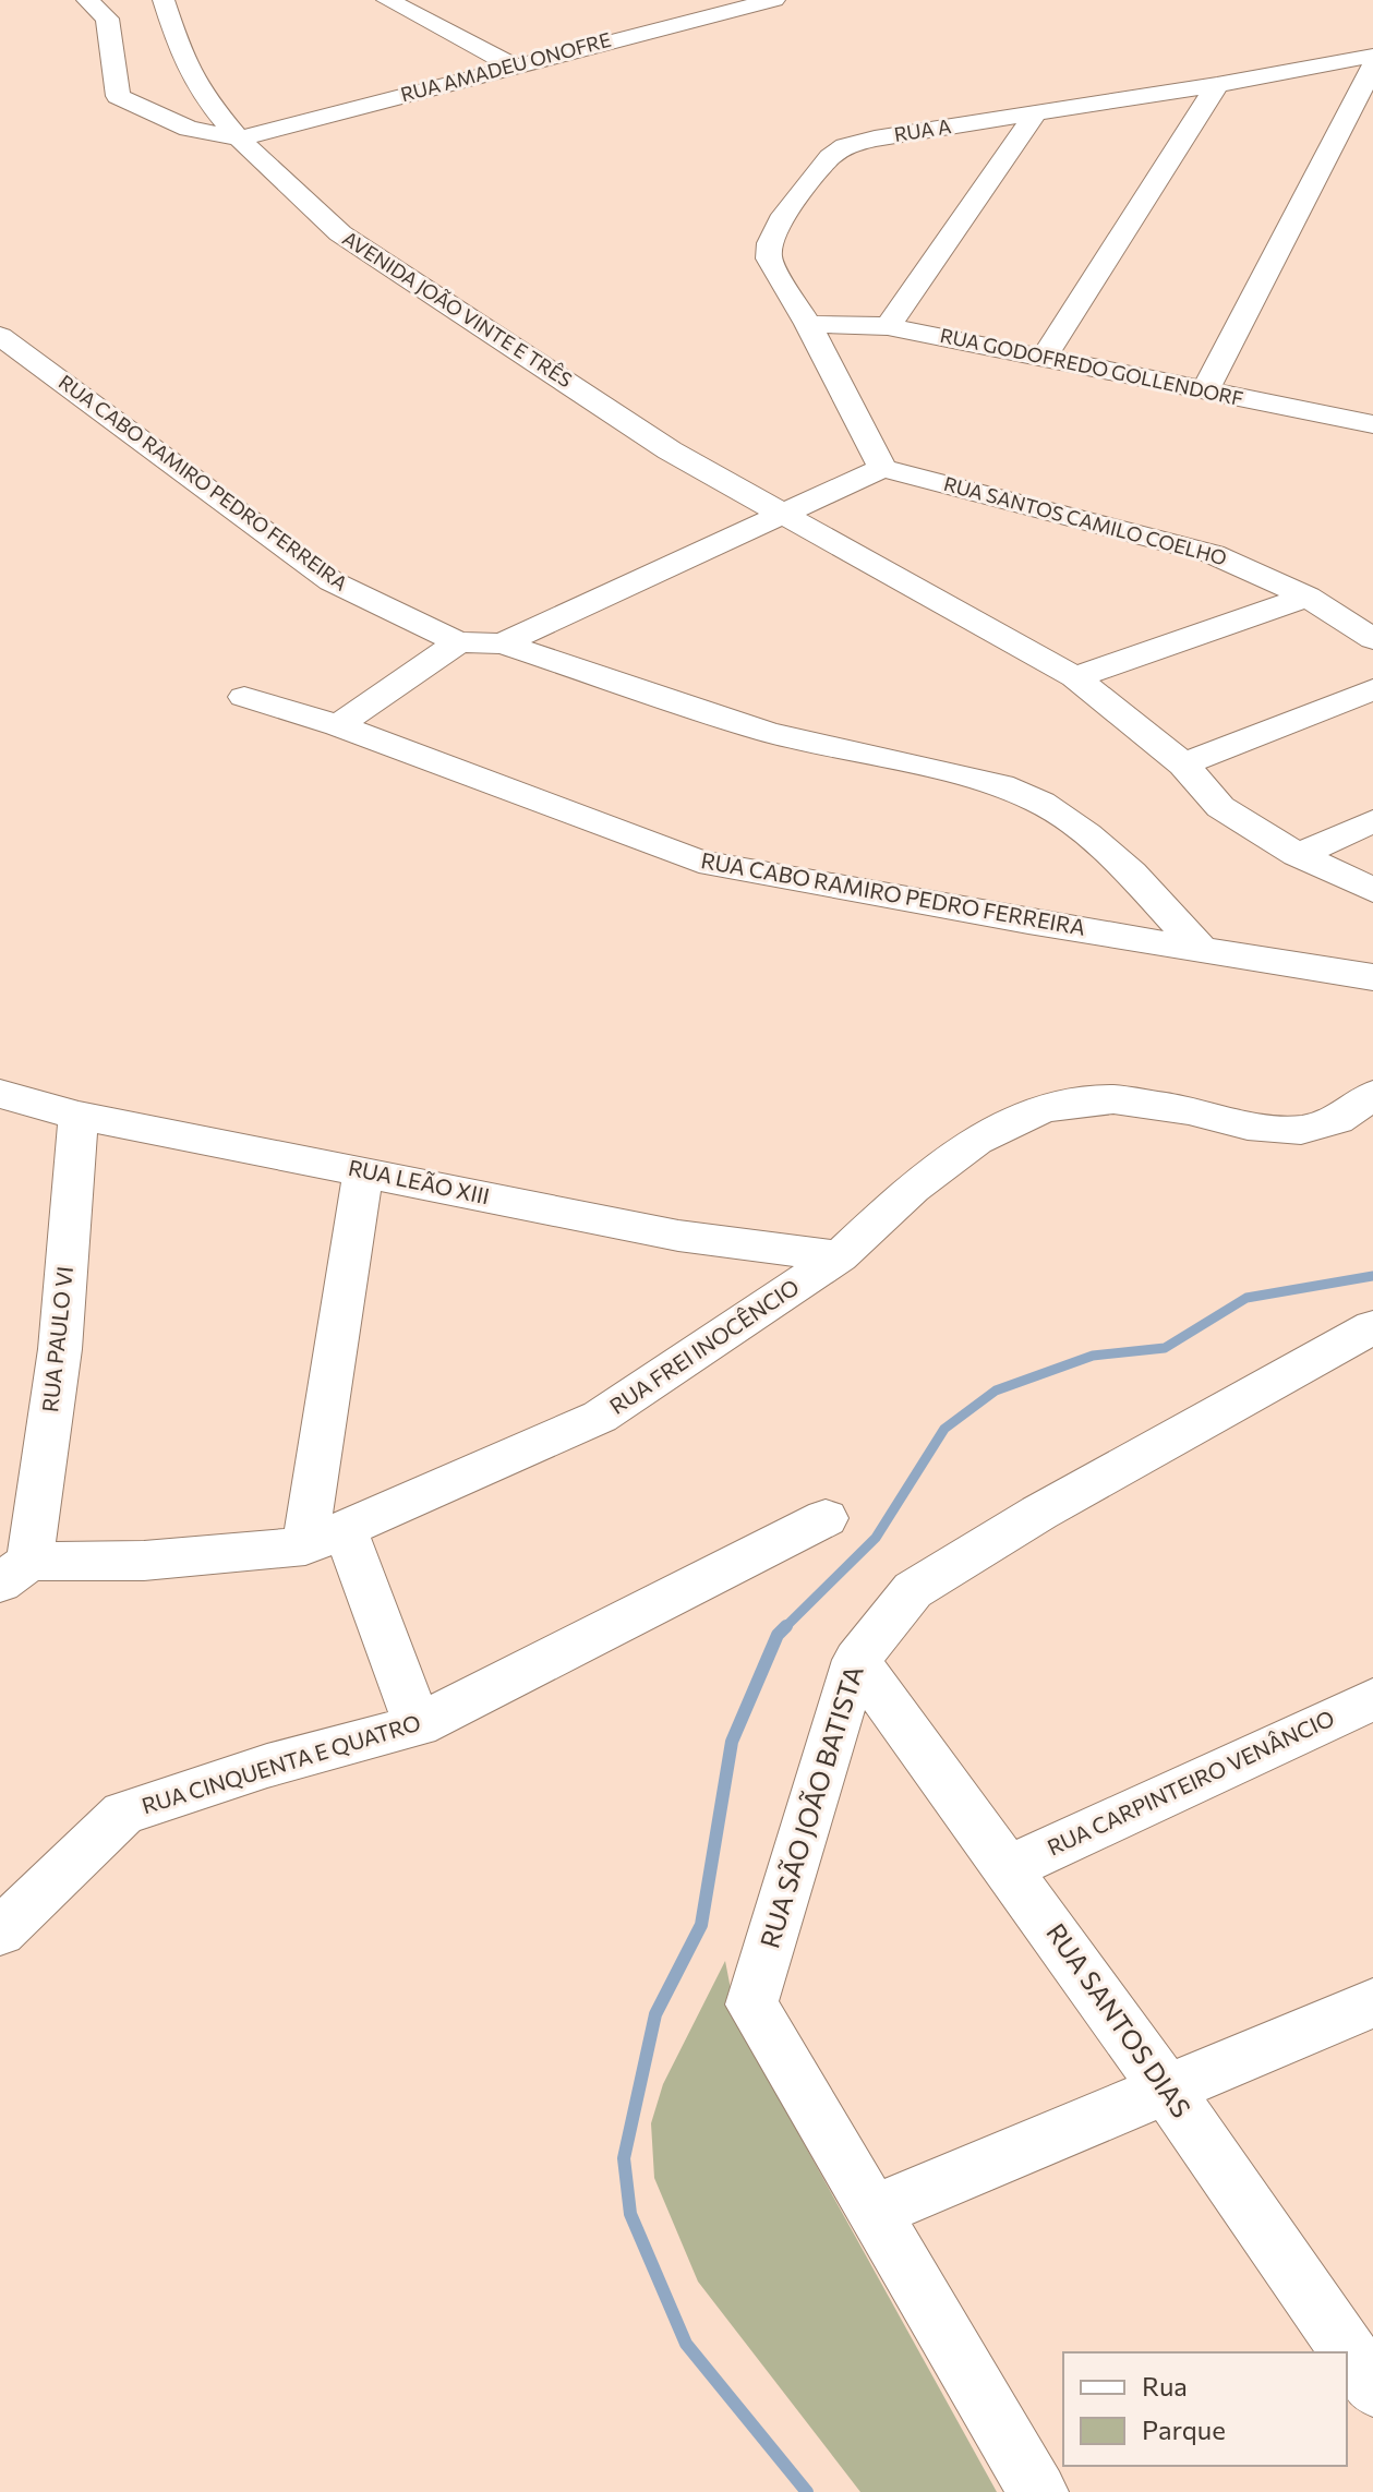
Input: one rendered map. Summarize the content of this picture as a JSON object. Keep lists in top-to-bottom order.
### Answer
{
  "streets": {
    "street": [
      "RUA AMADEU ONOFRE",
      "RUA A",
      "AVENIDA JOÃO VINTE E TRÊS",
      "RUA GODOFREDO GOLLENDORF",
      "RUA CABO RAMIRO PEDRO FERREIRA",
      "RUA SANTOS CAMILO COELHO",
      "RUA LEÃO XIII",
      "RUA PAULO VI",
      "RUA FREI INOCÊNCIO",
      "RUA CINQUENTA E QUATRO",
      "RUA CARPINTEIRO VENÂNCIO",
      "RUA SÃO JOÃO BATISTA",
      "RUA SANTOS DIAS"
    ]
  },
  "crossings": [
    ["RUA AMADEU ONOFRE", "AVENIDA JOÃO VINTE E TRÊS"],
    ["RUA A", "RUA GODOFREDO GOLLENDORF"],
    ["RUA A", "RUA CABO RAMIRO PEDRO FERREIRA"],
    ["RUA A", "RUA SANTOS CAMILO COELHO"],
    ["AVENIDA JOÃO VINTE E TRÊS", "RUA CABO RAMIRO PEDRO FERREIRA"],
    ["RUA CABO RAMIRO PEDRO FERREIRA", "RUA SANTOS CAMILO COELHO"],
    ["RUA LEÃO XIII", "RUA PAULO VI"],
    ["RUA LEÃO XIII", "RUA FREI INOCÊNCIO"],
    ["RUA PAULO VI", "RUA FREI INOCÊNCIO"],
    ["RUA CARPINTEIRO VENÂNCIO", "RUA SANTOS DIAS"],
    ["RUA SÃO JOÃO BATISTA", "RUA SANTOS DIAS"]
  ],
  "legend": ["Rua", "Parque"]
}
